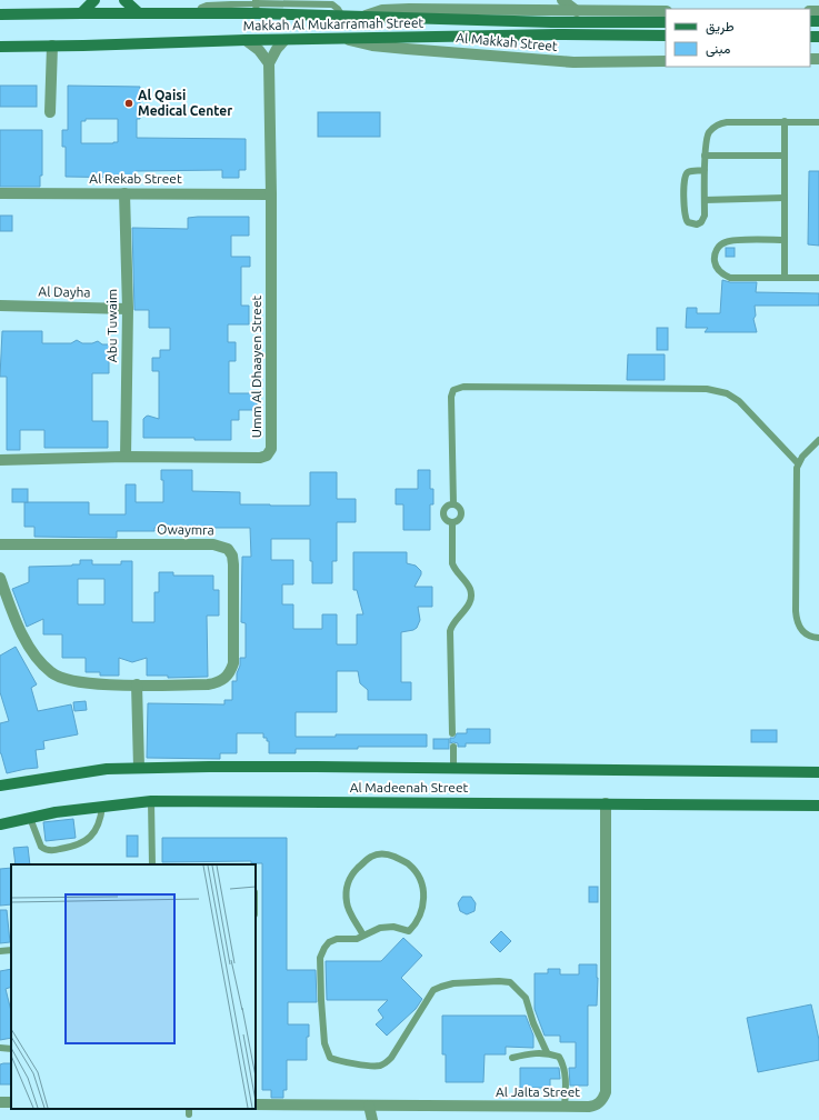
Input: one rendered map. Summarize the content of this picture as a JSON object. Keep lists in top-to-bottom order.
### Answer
{
  "streets": {
    "street": [
      "Makkah Al Mukarramah Street",
      "Al Makkah Street",
      "Al Rekab Street",
      "Al Dayha",
      "Abu Tuwaim",
      "Umm Al Dhaayen Street",
      "Owaymra",
      "Al Madeenah Street",
      "Al Jalta Street"
    ]
  },
  "crossings": [
    ["Makkah Al Mukarramah Street", "Al Makkah Street"],
    ["Al Rekab Street", "Abu Tuwaim"],
    ["Al Rekab Street", "Umm Al Dhaayen Street"],
    ["Al Dayha", "Abu Tuwaim"],
    ["Abu Tuwaim", "Umm Al Dhaayen Street"],
    ["Al Madeenah Street", "Al Jalta Street"]
  ],
  "places": ["Al Qaisi Medical Center"],
  "legend": ["طريق", "مبنى"]
}
